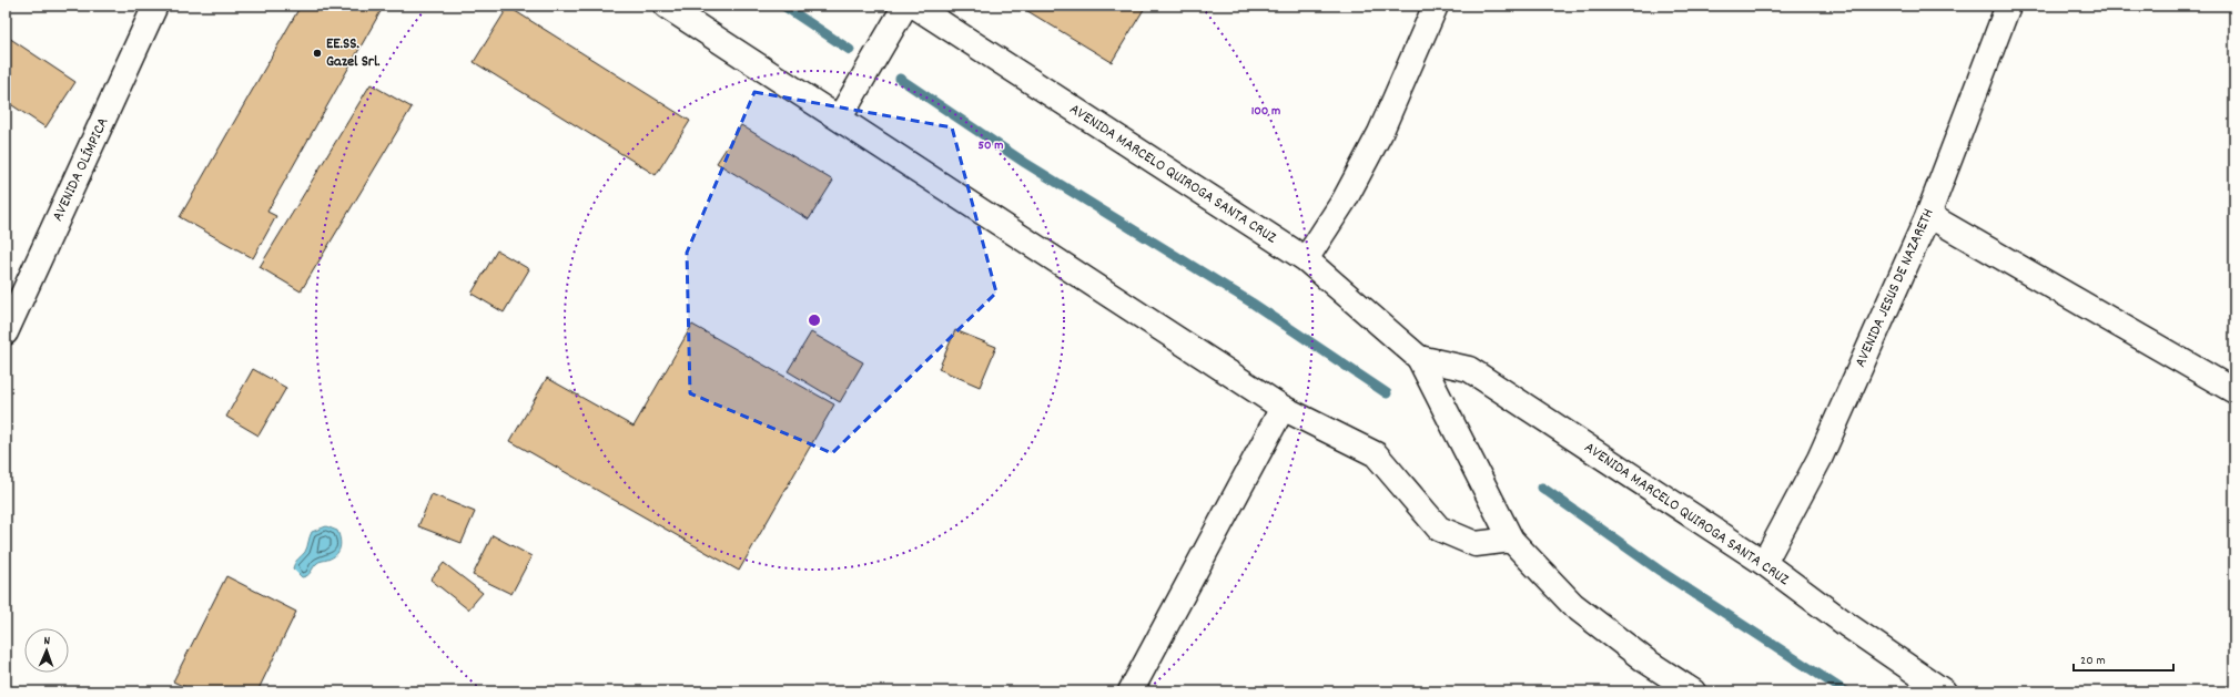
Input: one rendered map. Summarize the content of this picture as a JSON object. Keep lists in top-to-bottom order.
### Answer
{
  "streets": {
    "street": ["AVENIDA OLÍMPICA", "AVENIDA MARCELO QUIROGA SANTA CRUZ", "AVENIDA JESUS DE NAZARETH"]
  },
  "crossings": [
    ["AVENIDA MARCELO QUIROGA SANTA CRUZ", "AVENIDA JESUS DE NAZARETH"]
  ],
  "places": ["EE.SS. Gazel Srl."],
  "scale_bar": "20 m",
  "north": "top",
  "rings": ["100 m", "50 m"]
}
